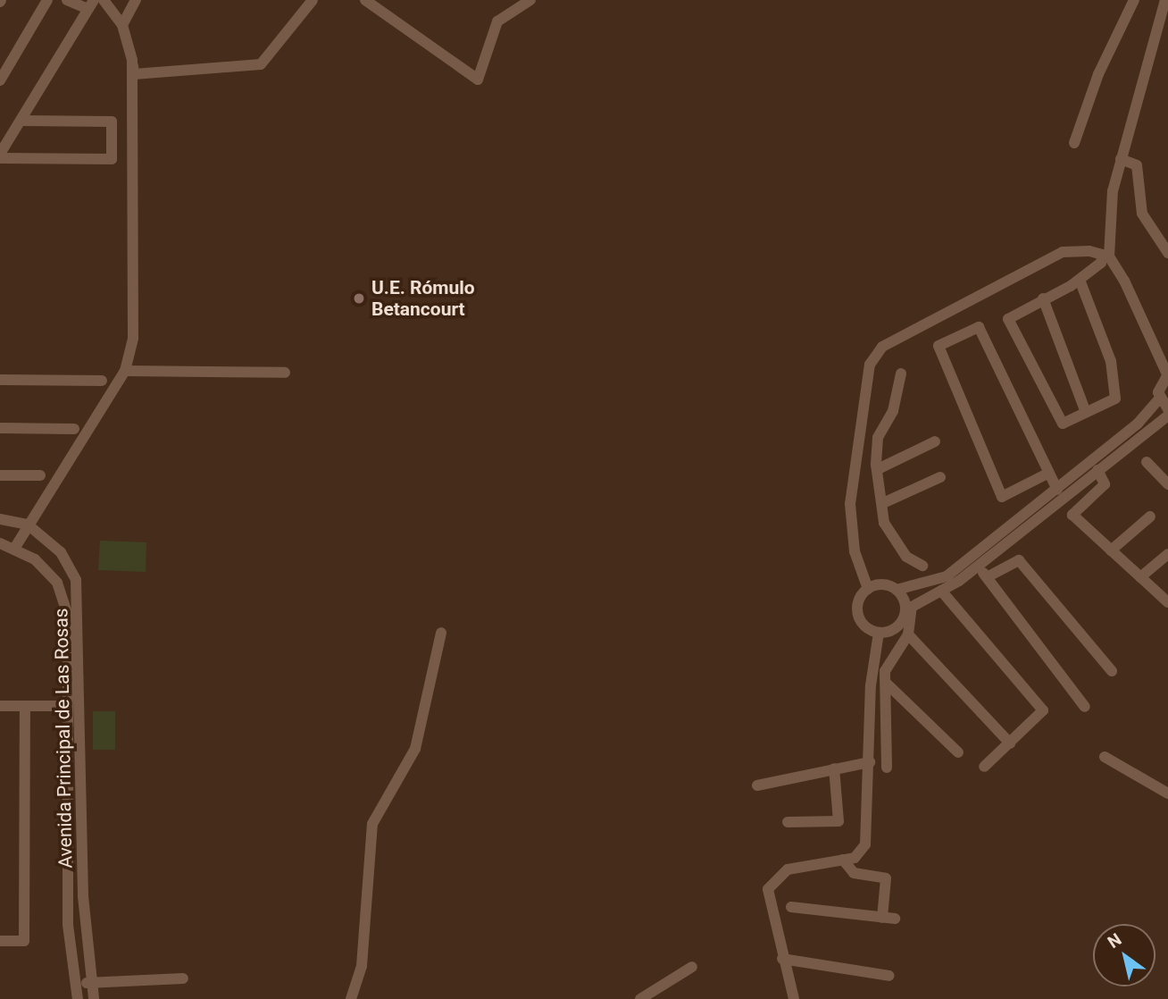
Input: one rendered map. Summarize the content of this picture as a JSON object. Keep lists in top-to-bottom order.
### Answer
{
  "streets": {
    "street": ["Avenida Principal de Las Rosas"]
  },
  "places": ["U.E. Rómulo Betancourt"],
  "north": "top left"
}
